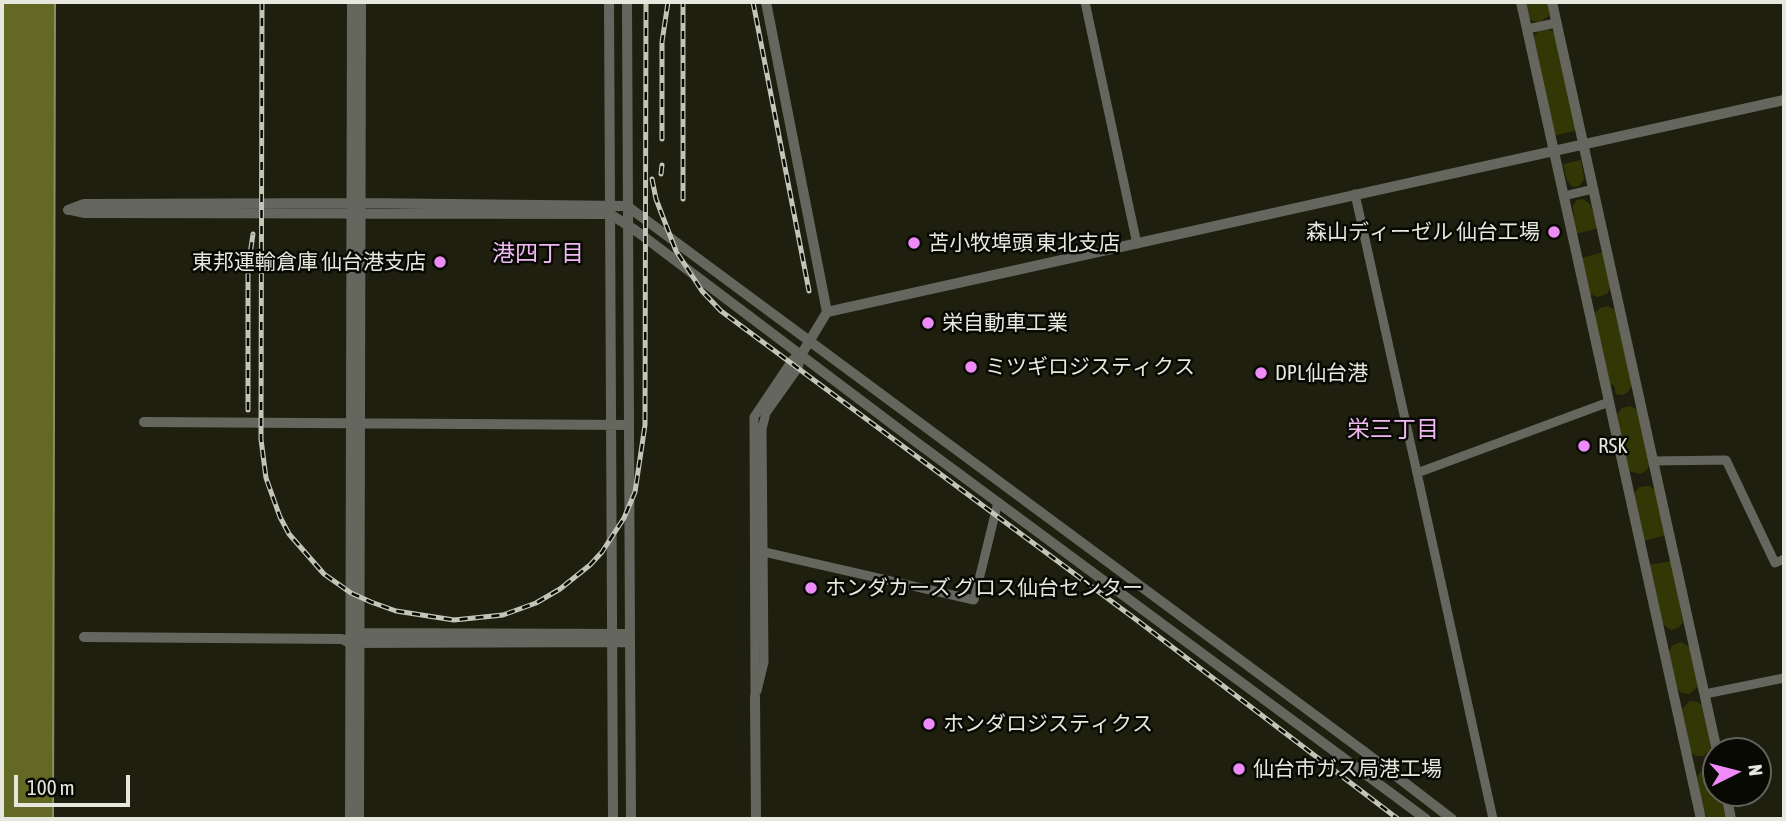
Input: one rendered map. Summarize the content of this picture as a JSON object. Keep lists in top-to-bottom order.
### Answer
{
  "districts": ["港四丁目", "栄三丁目"],
  "places": [
    "森山ディーゼル 仙台工場",
    "苫小牧埠頭 東北支店",
    "東邦運輸倉庫 仙台港支店",
    "栄自動車工業",
    "ミツギロジスティクス",
    "DPL仙台港",
    "RSK",
    "ホンダカーズ グロス仙台センター",
    "ホンダロジスティクス",
    "仙台市ガス局港工場"
  ],
  "scale_bar": "100 m",
  "north": "right"
}
